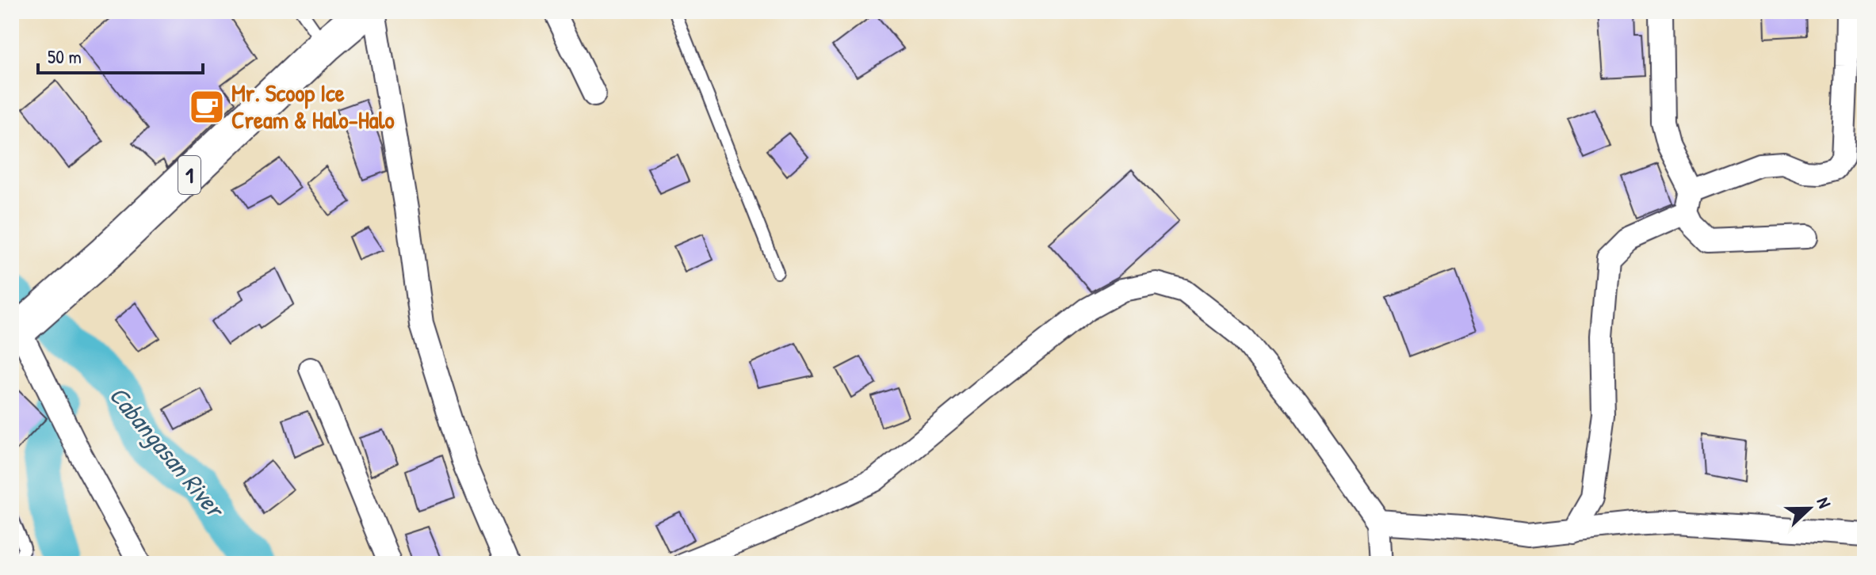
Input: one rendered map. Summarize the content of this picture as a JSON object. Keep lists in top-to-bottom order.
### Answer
{
  "streets": {
    "highway": ["1"]
  },
  "water": ["Cabangasan River"],
  "places": {
    "cafe": ["Mr. Scoop Ice Cream & Halo-Halo"]
  },
  "scale_bar": "50 m",
  "north": "right"
}
